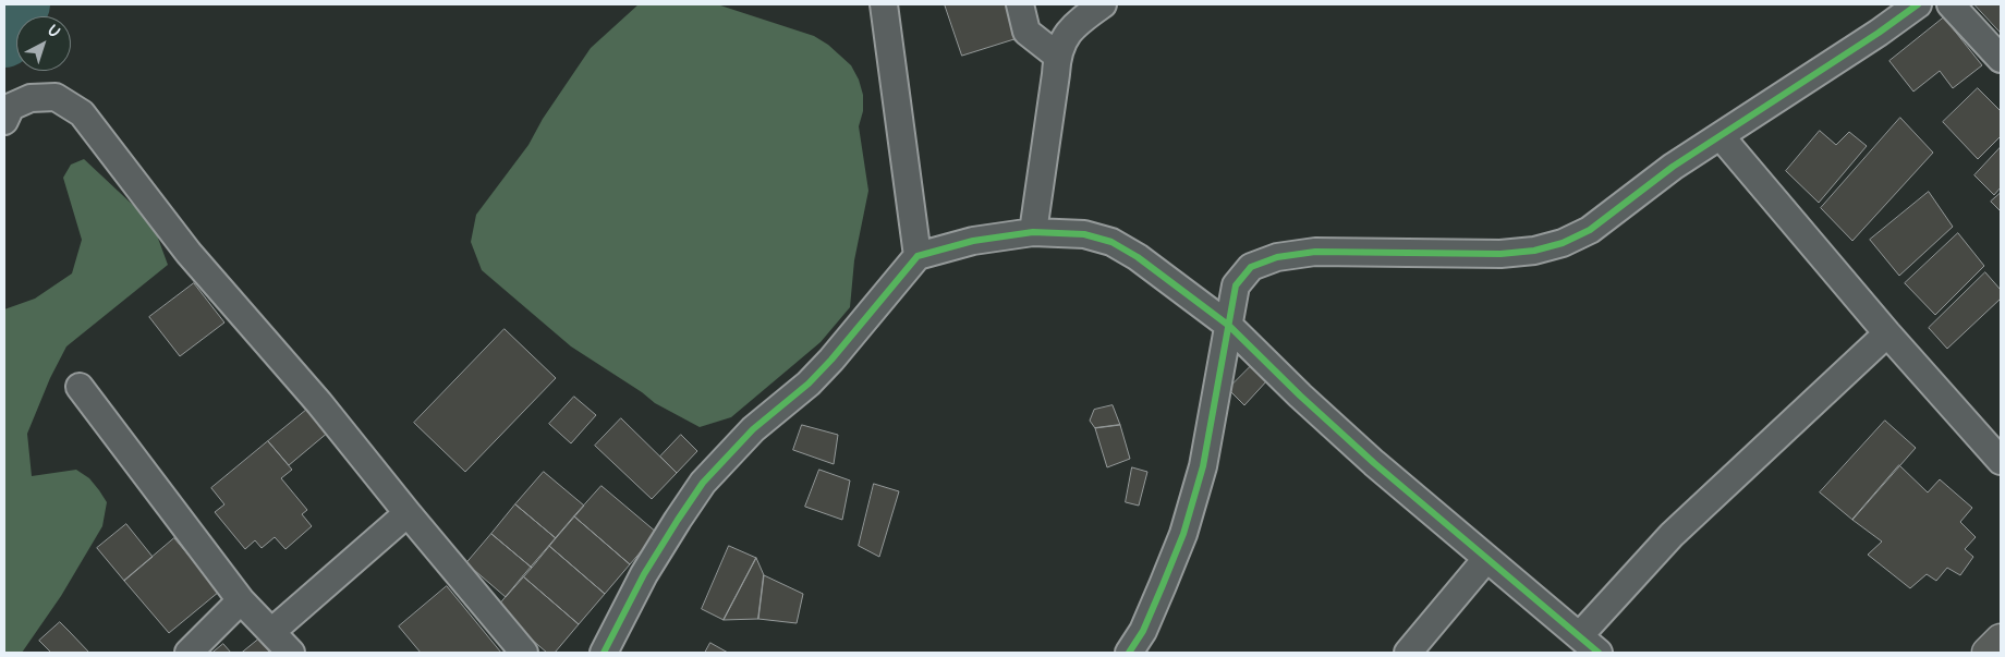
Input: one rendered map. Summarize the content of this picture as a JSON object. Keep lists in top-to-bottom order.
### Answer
{
  "north": "top right"
}
